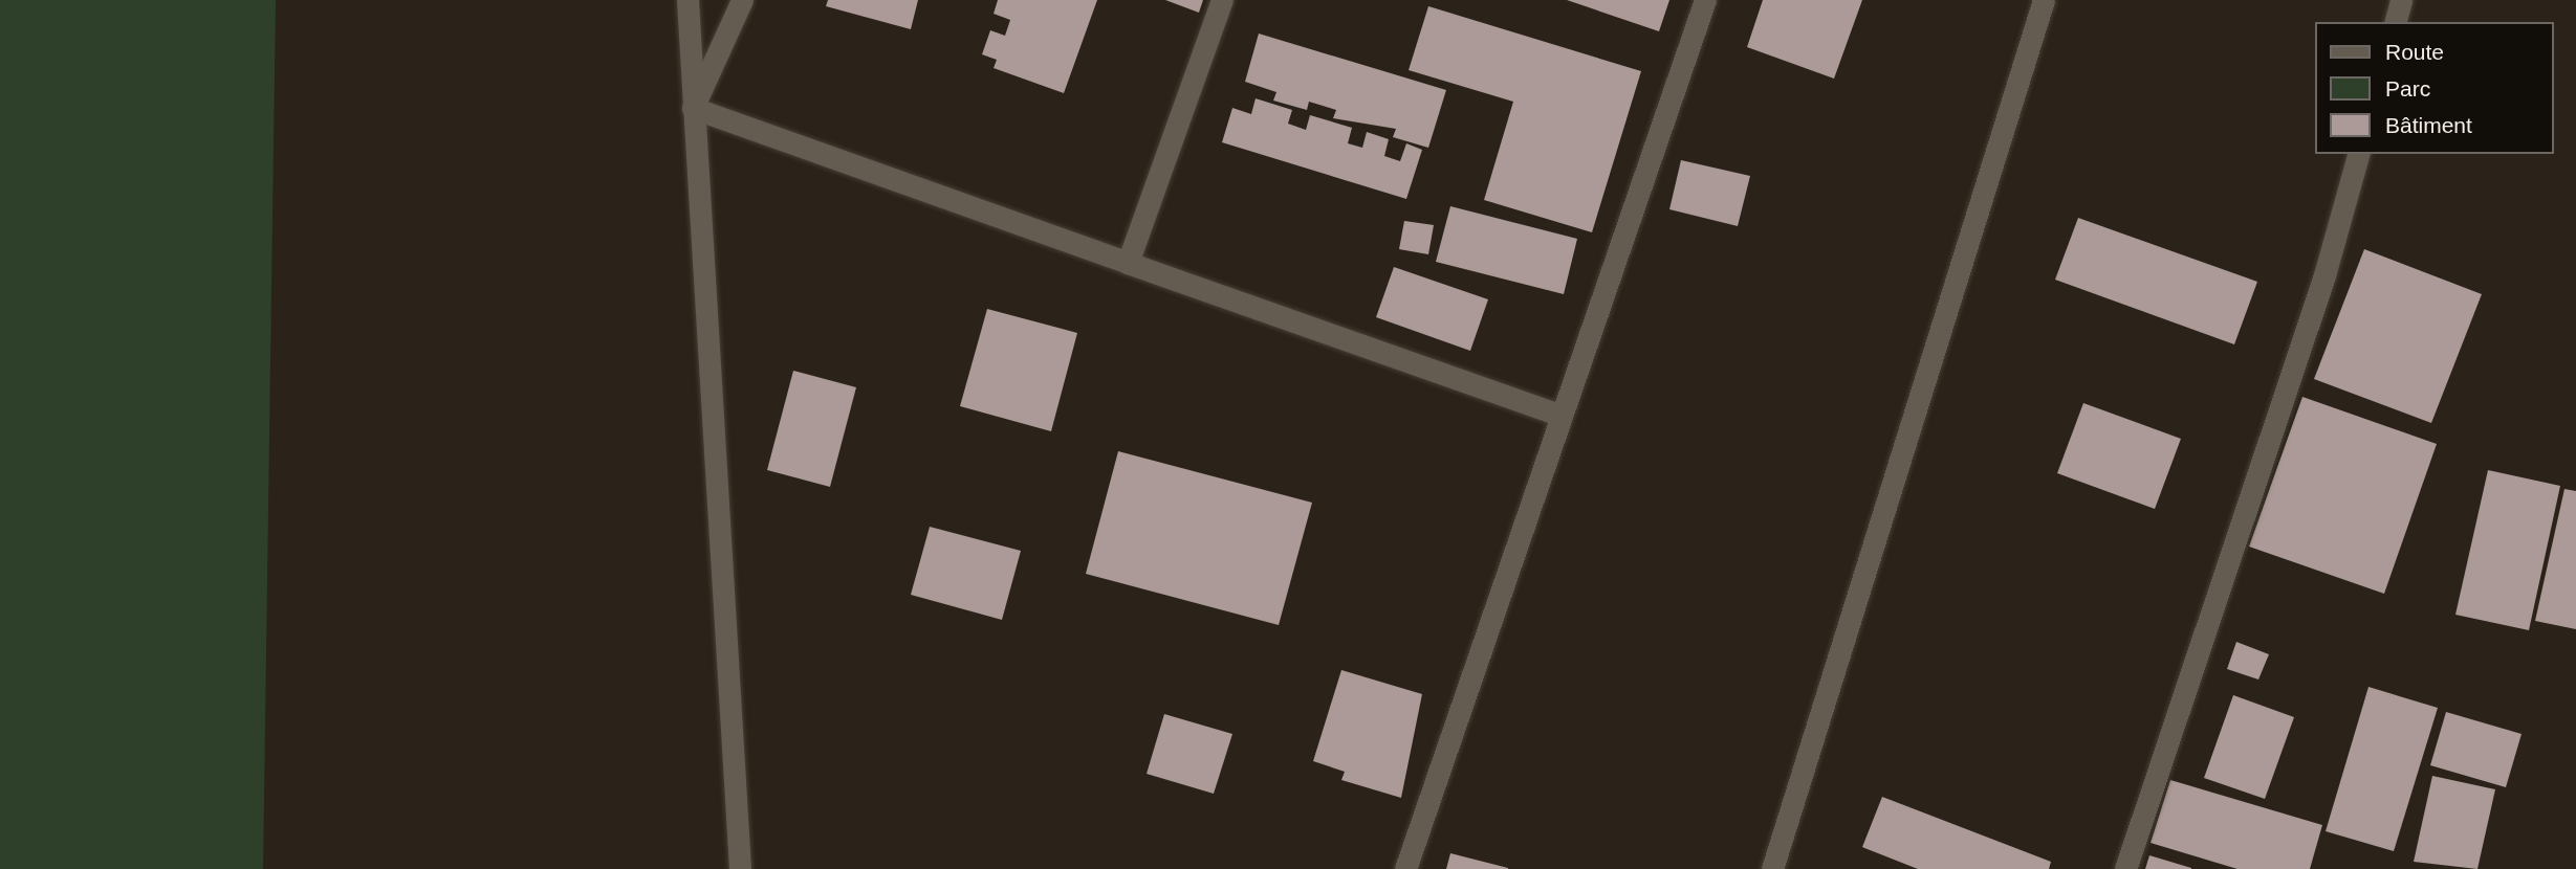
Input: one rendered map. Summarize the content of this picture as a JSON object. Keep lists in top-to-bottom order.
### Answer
{
  "legend": ["Route", "Parc", "Bâtiment"]
}
